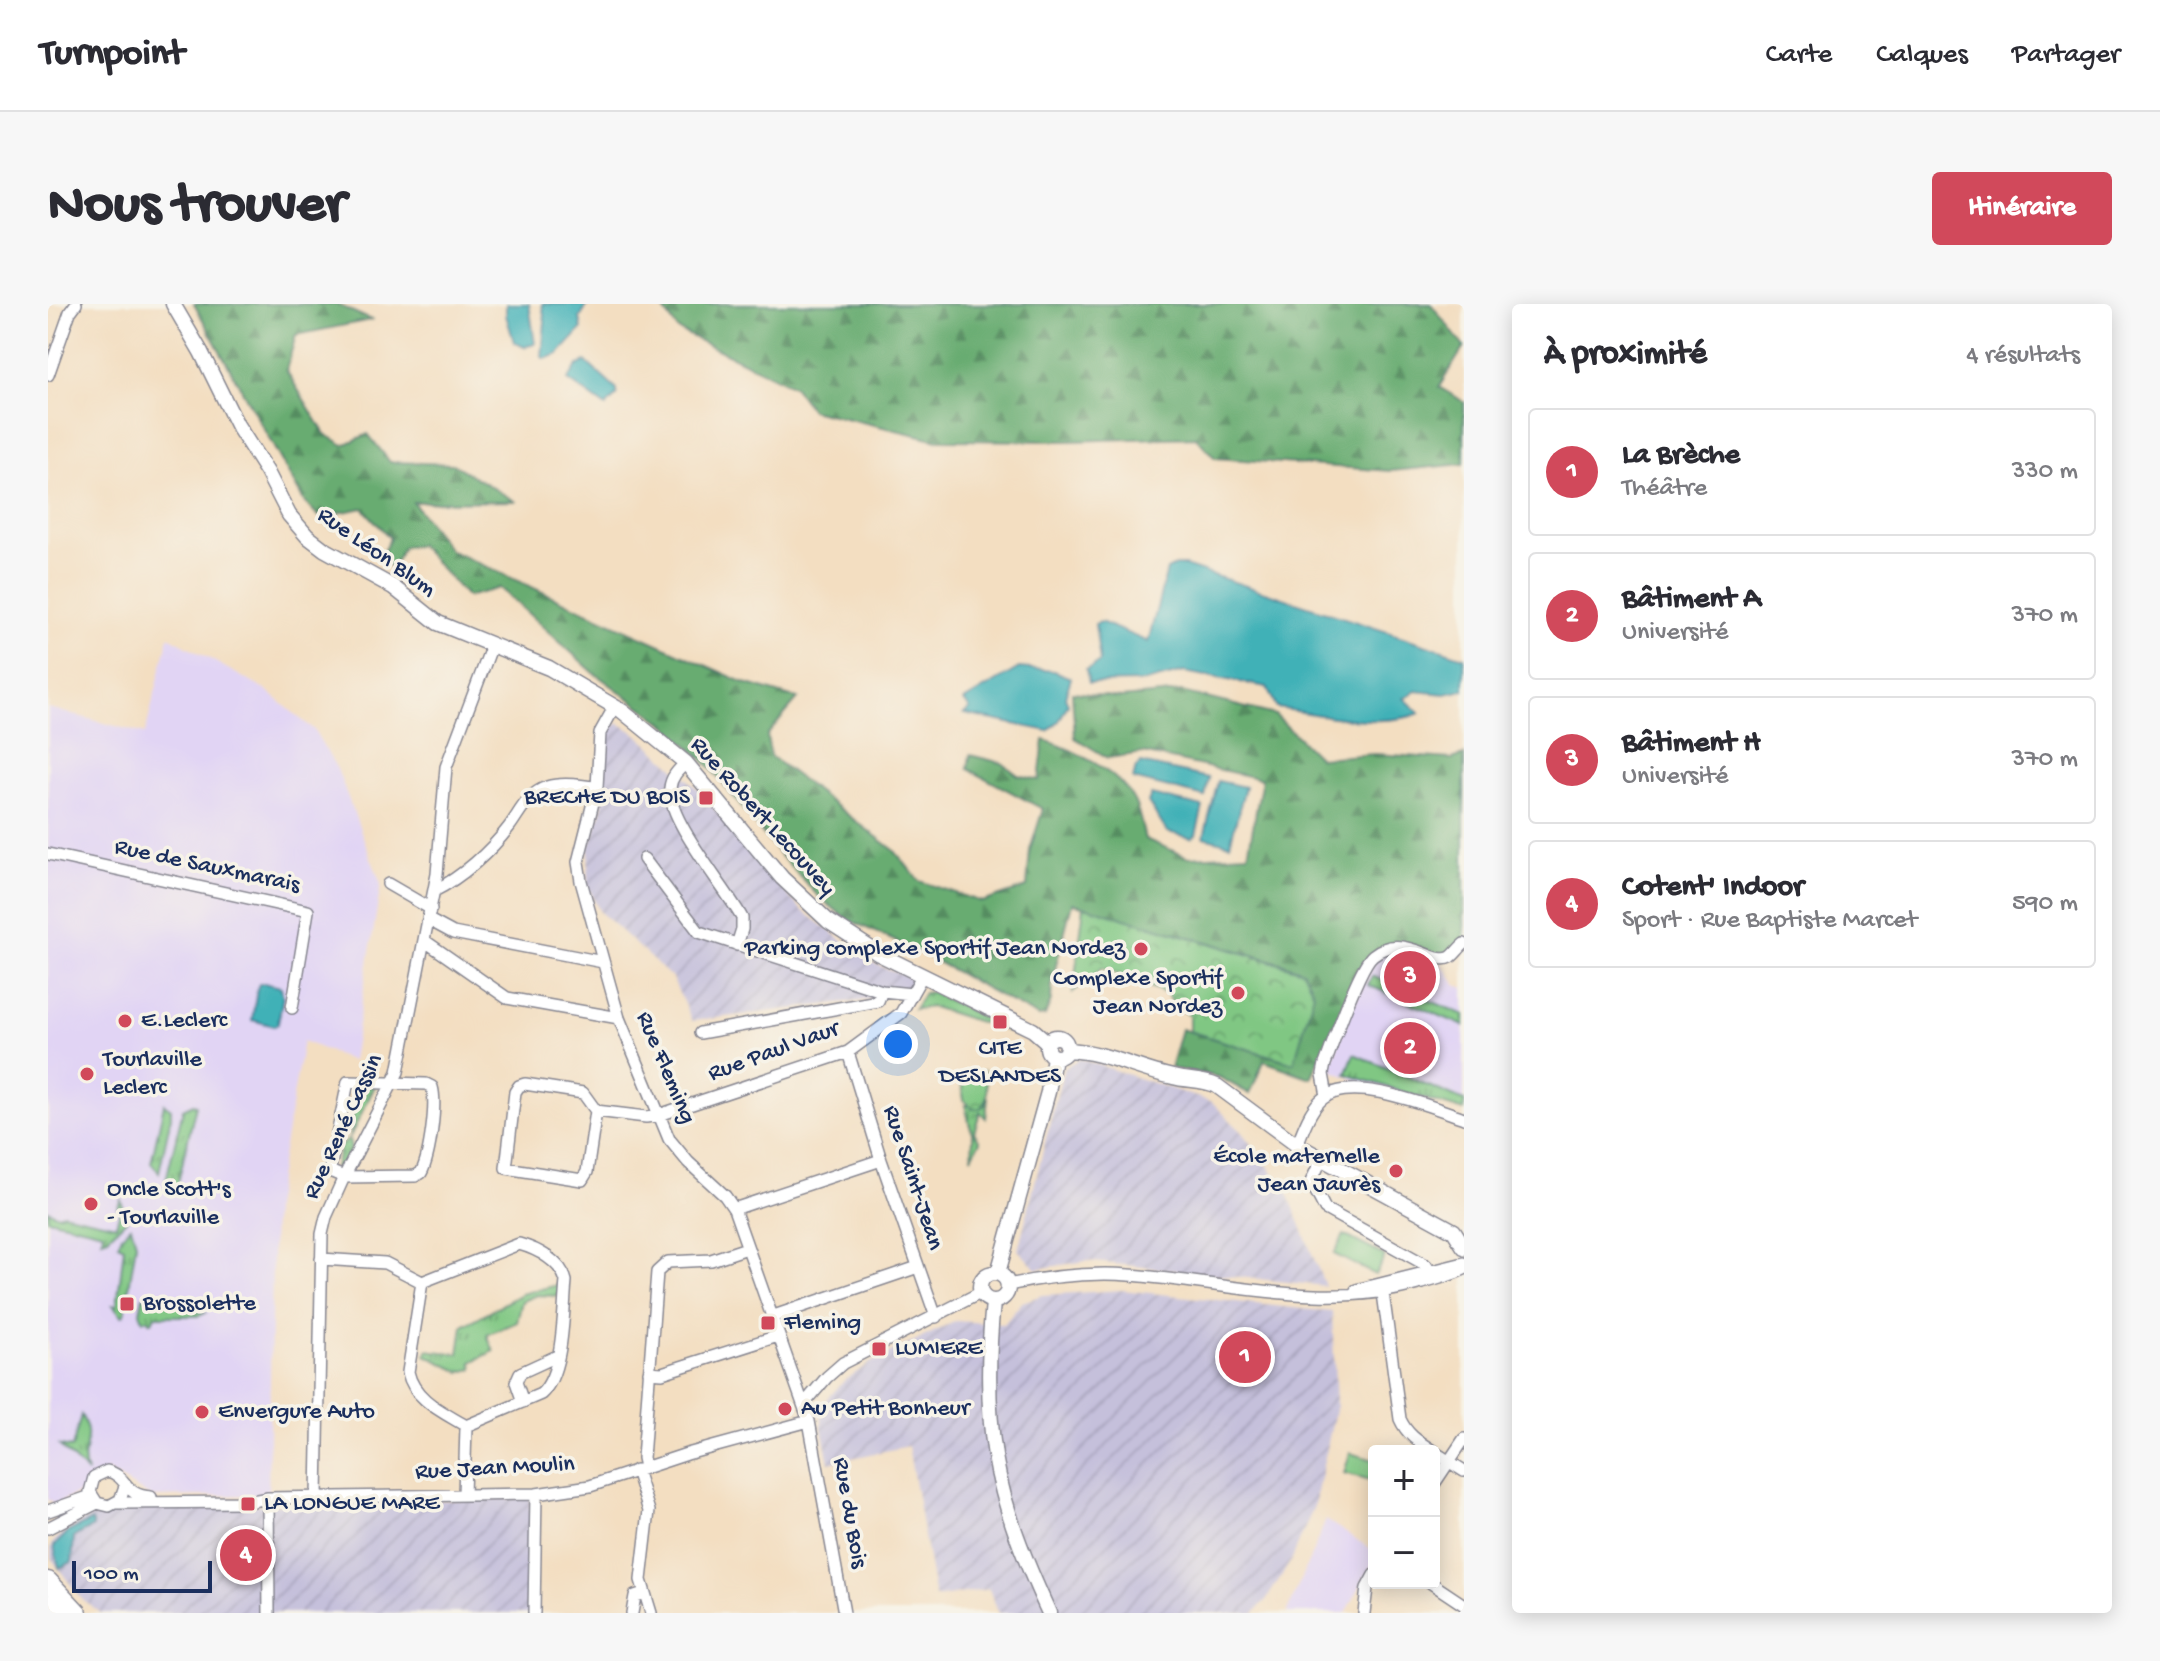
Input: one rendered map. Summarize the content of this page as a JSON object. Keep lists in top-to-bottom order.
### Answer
{
  "streets": {
    "street": [
      "Rue Léon Blum",
      "Rue Robert Lecouvey",
      "Rue de Sauxmarais",
      "Rue Paul Vaur",
      "Rue Fleming",
      "Rue René Cassin",
      "Rue Saint-Jean",
      "Rue Jean Moulin",
      "Rue du Bois"
    ]
  },
  "crossings": [
    ["Rue Léon Blum", "Rue Robert Lecouvey"],
    ["Rue Léon Blum", "Rue Fleming"],
    ["Rue Léon Blum", "Rue René Cassin"],
    ["Rue Robert Lecouvey", "Rue Paul Vaur"],
    ["Rue Robert Lecouvey", "Rue Fleming"],
    ["Rue Paul Vaur", "Rue Fleming"],
    ["Rue Paul Vaur", "Rue Saint-Jean"],
    ["Rue Fleming", "Rue Jean Moulin"],
    ["Rue Fleming", "Rue du Bois"],
    ["Rue René Cassin", "Rue Jean Moulin"],
    ["Rue Jean Moulin", "Rue du Bois"]
  ],
  "places": {
    "transit": [
      "BRECHE DU BOIS",
      "CITE DESLANDES",
      "Brossolette",
      "Fleming",
      "LUMIERE",
      "LA LONGUE MARE"
    ],
    "other": [
      "Parking complexe Sportif Jean Nordez",
      "Complexe Sportif Jean Nordez",
      "E.Leclerc",
      "Tourlaville Leclerc",
      "École maternelle Jean Jaurès",
      "Oncle Scott's - Tourlaville",
      "Au Petit Bonheur",
      "Envergure Auto"
    ]
  },
  "scale_bar": "100 m",
  "page": {
    "header": "Turnpoint",
    "nav": ["Carte", "Calques", "Partager"],
    "buttons": "Itinéraire",
    "title": "Nous trouver",
    "heading": ["À proximité", "4 résultats"],
    "list": [
      {
        "mark": "1",
        "name": "La Brèche",
        "note": "Théâtre",
        "value": "330 m"
      },
      {
        "mark": "2",
        "name": "Bâtiment A",
        "note": "Université",
        "value": "370 m"
      },
      {
        "mark": "3",
        "name": "Bâtiment H",
        "note": "Université",
        "value": "370 m"
      },
      {
        "mark": "4",
        "name": "Cotent' Indoor",
        "note": "Sport · Rue Baptiste Marcet",
        "value": "590 m"
      }
    ],
    "pins": [
      "3",
      "2",
      "1",
      "4"
    ],
    "map_buttons": ["+", "−"],
    "scale": "100 m"
  }
}
